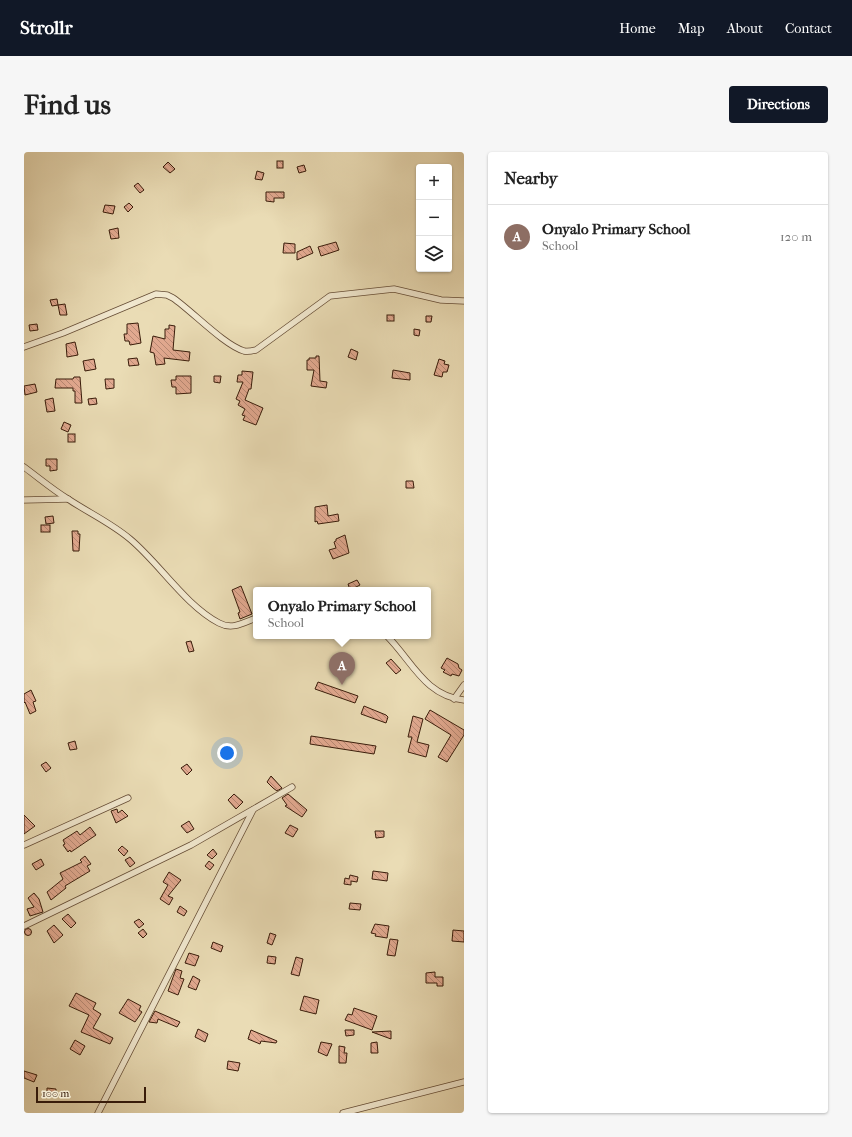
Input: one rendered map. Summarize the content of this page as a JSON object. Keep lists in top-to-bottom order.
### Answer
{
  "scale_bar": "100 m",
  "page": {
    "header": "Strollr",
    "nav": [
      "Home",
      "Map",
      "About",
      "Contact"
    ],
    "buttons": "Directions",
    "title": "Find us",
    "heading": "Nearby",
    "map_buttons": ["+", "−"],
    "list": [
      {
        "mark": "A",
        "name": "Onyalo Primary School",
        "note": "School",
        "value": "120 m"
      }
    ],
    "popup": ["Onyalo Primary School", "School"],
    "pins": "A",
    "scale": "100 m"
  }
}
